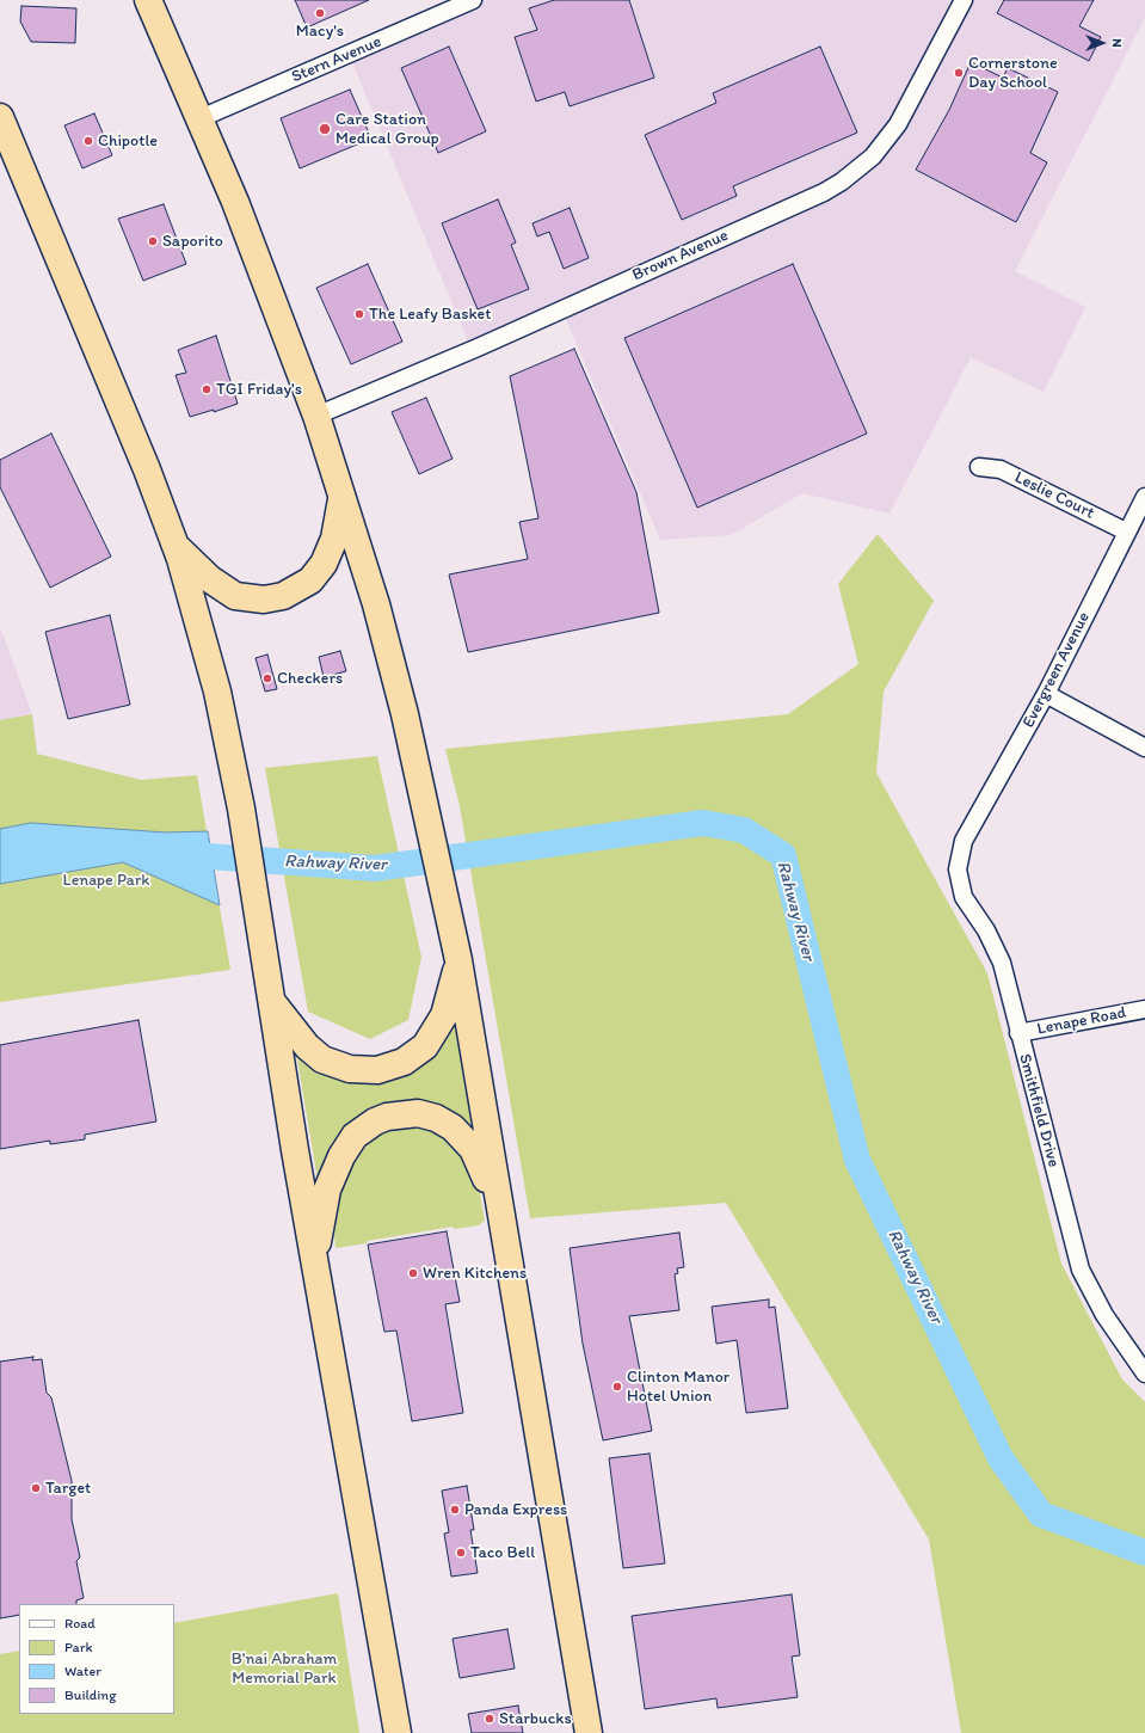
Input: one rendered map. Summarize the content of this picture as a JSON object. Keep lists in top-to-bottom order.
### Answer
{
  "streets": {
    "street": [
      "Stern Avenue",
      "Brown Avenue",
      "Leslie Court",
      "Evergreen Avenue",
      "Lenape Road",
      "Smithfield Drive"
    ]
  },
  "crossings": [
    ["Leslie Court", "Evergreen Avenue"],
    ["Evergreen Avenue", "Smithfield Drive"],
    ["Lenape Road", "Smithfield Drive"]
  ],
  "water": ["Rahway River"],
  "parks": ["Lenape Park", "B'nai Abraham Memorial Park"],
  "places": [
    "Macy's",
    "Cornerstone Day School",
    "Care Station Medical Group",
    "Chipotle",
    "Saporito",
    "The Leafy Basket",
    "TGI Friday's",
    "Checkers",
    "Wren Kitchens",
    "Clinton Manor Hotel Union",
    "Target",
    "Panda Express",
    "Taco Bell",
    "Starbucks"
  ],
  "legend": [
    "Road",
    "Park",
    "Water",
    "Building"
  ],
  "north": "right"
}
